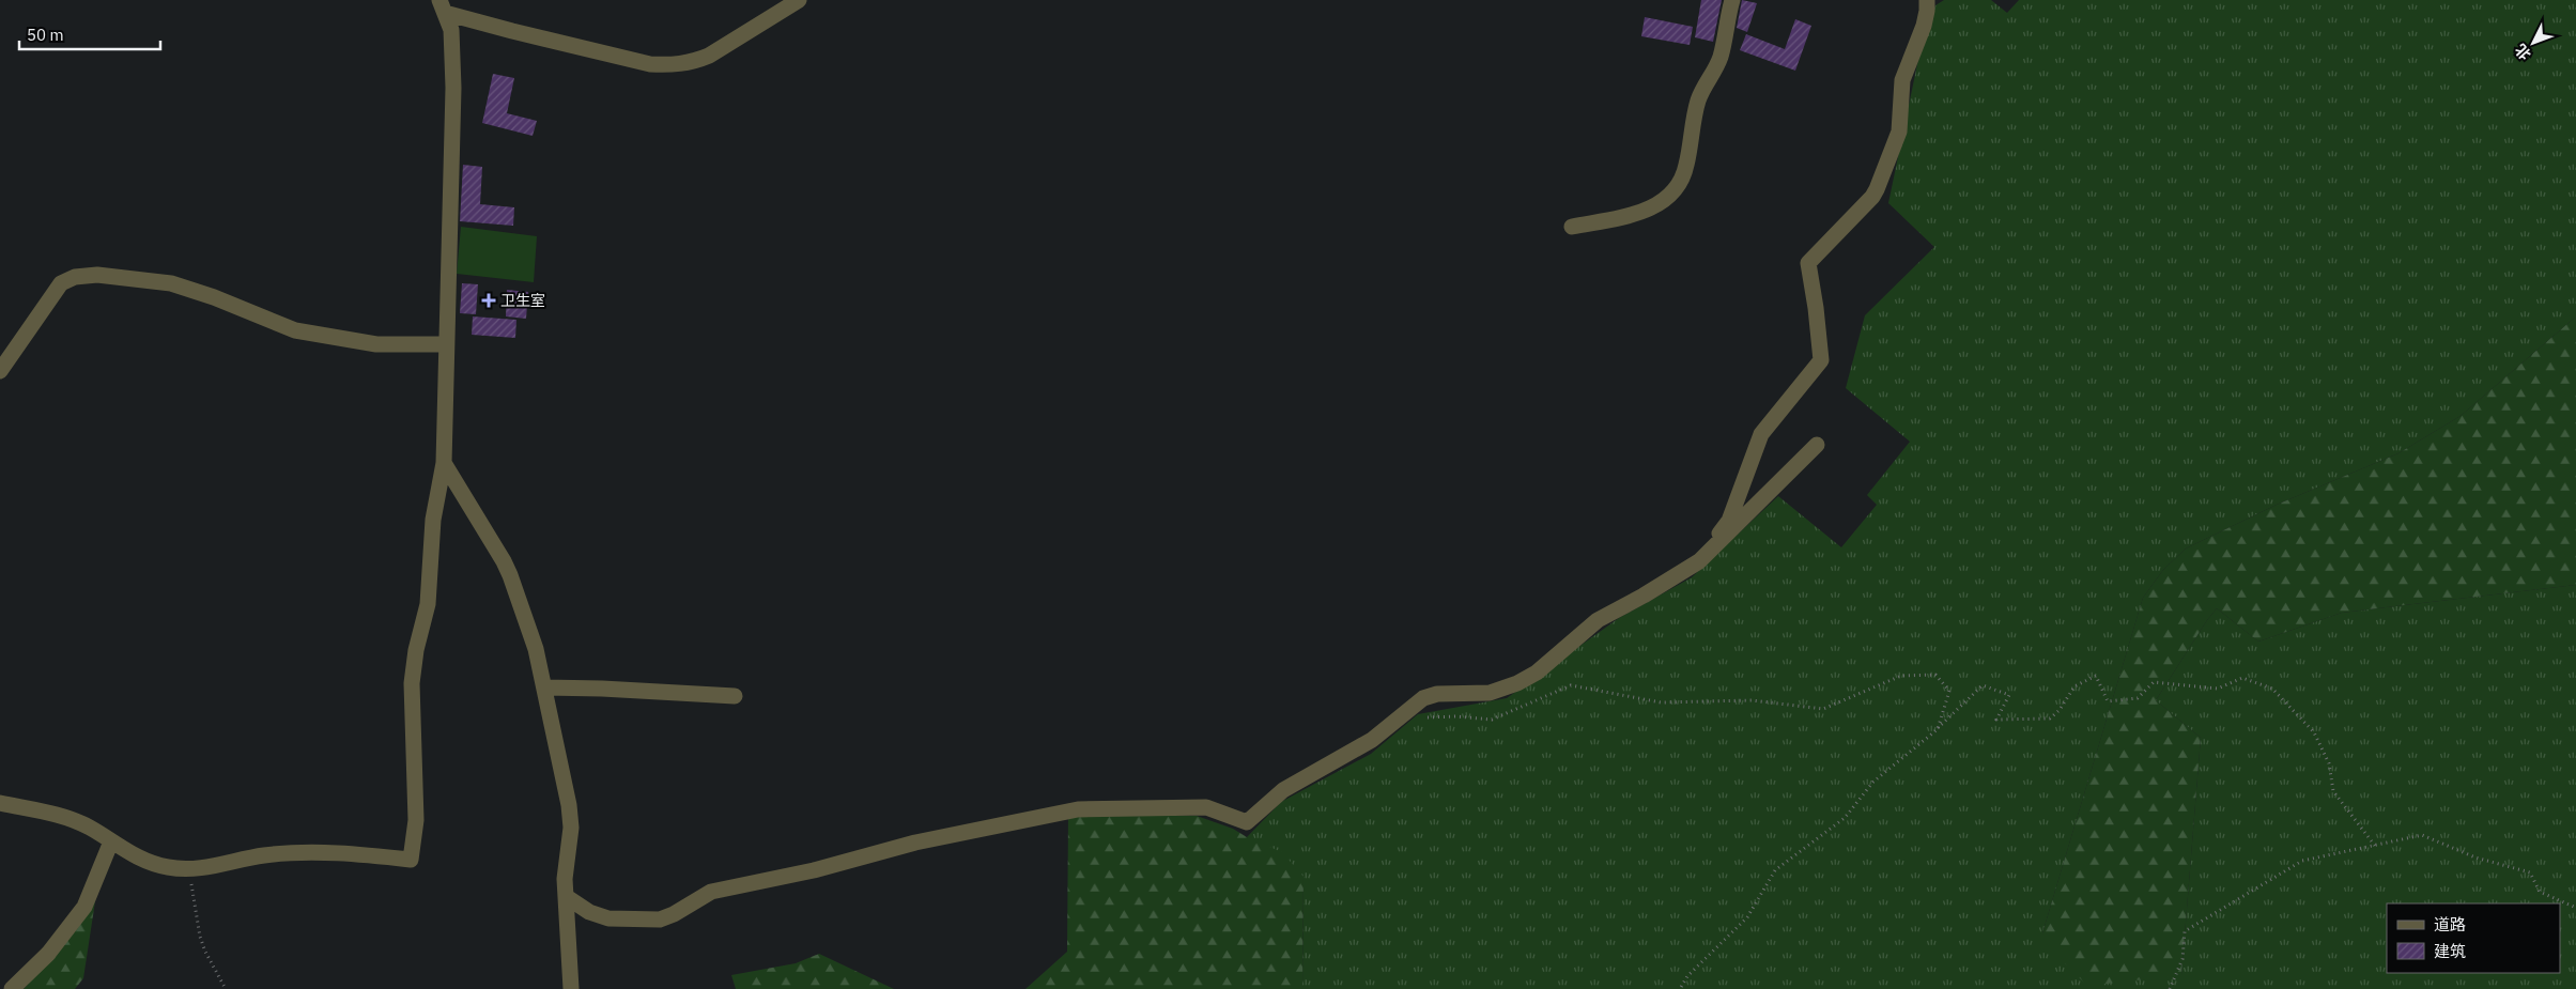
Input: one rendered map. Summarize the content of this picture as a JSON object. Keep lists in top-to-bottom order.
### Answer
{
  "places": {
    "health": ["卫生室"]
  },
  "legend": ["道路", "建筑"],
  "scale_bar": "50 m",
  "north": "bottom left"
}
